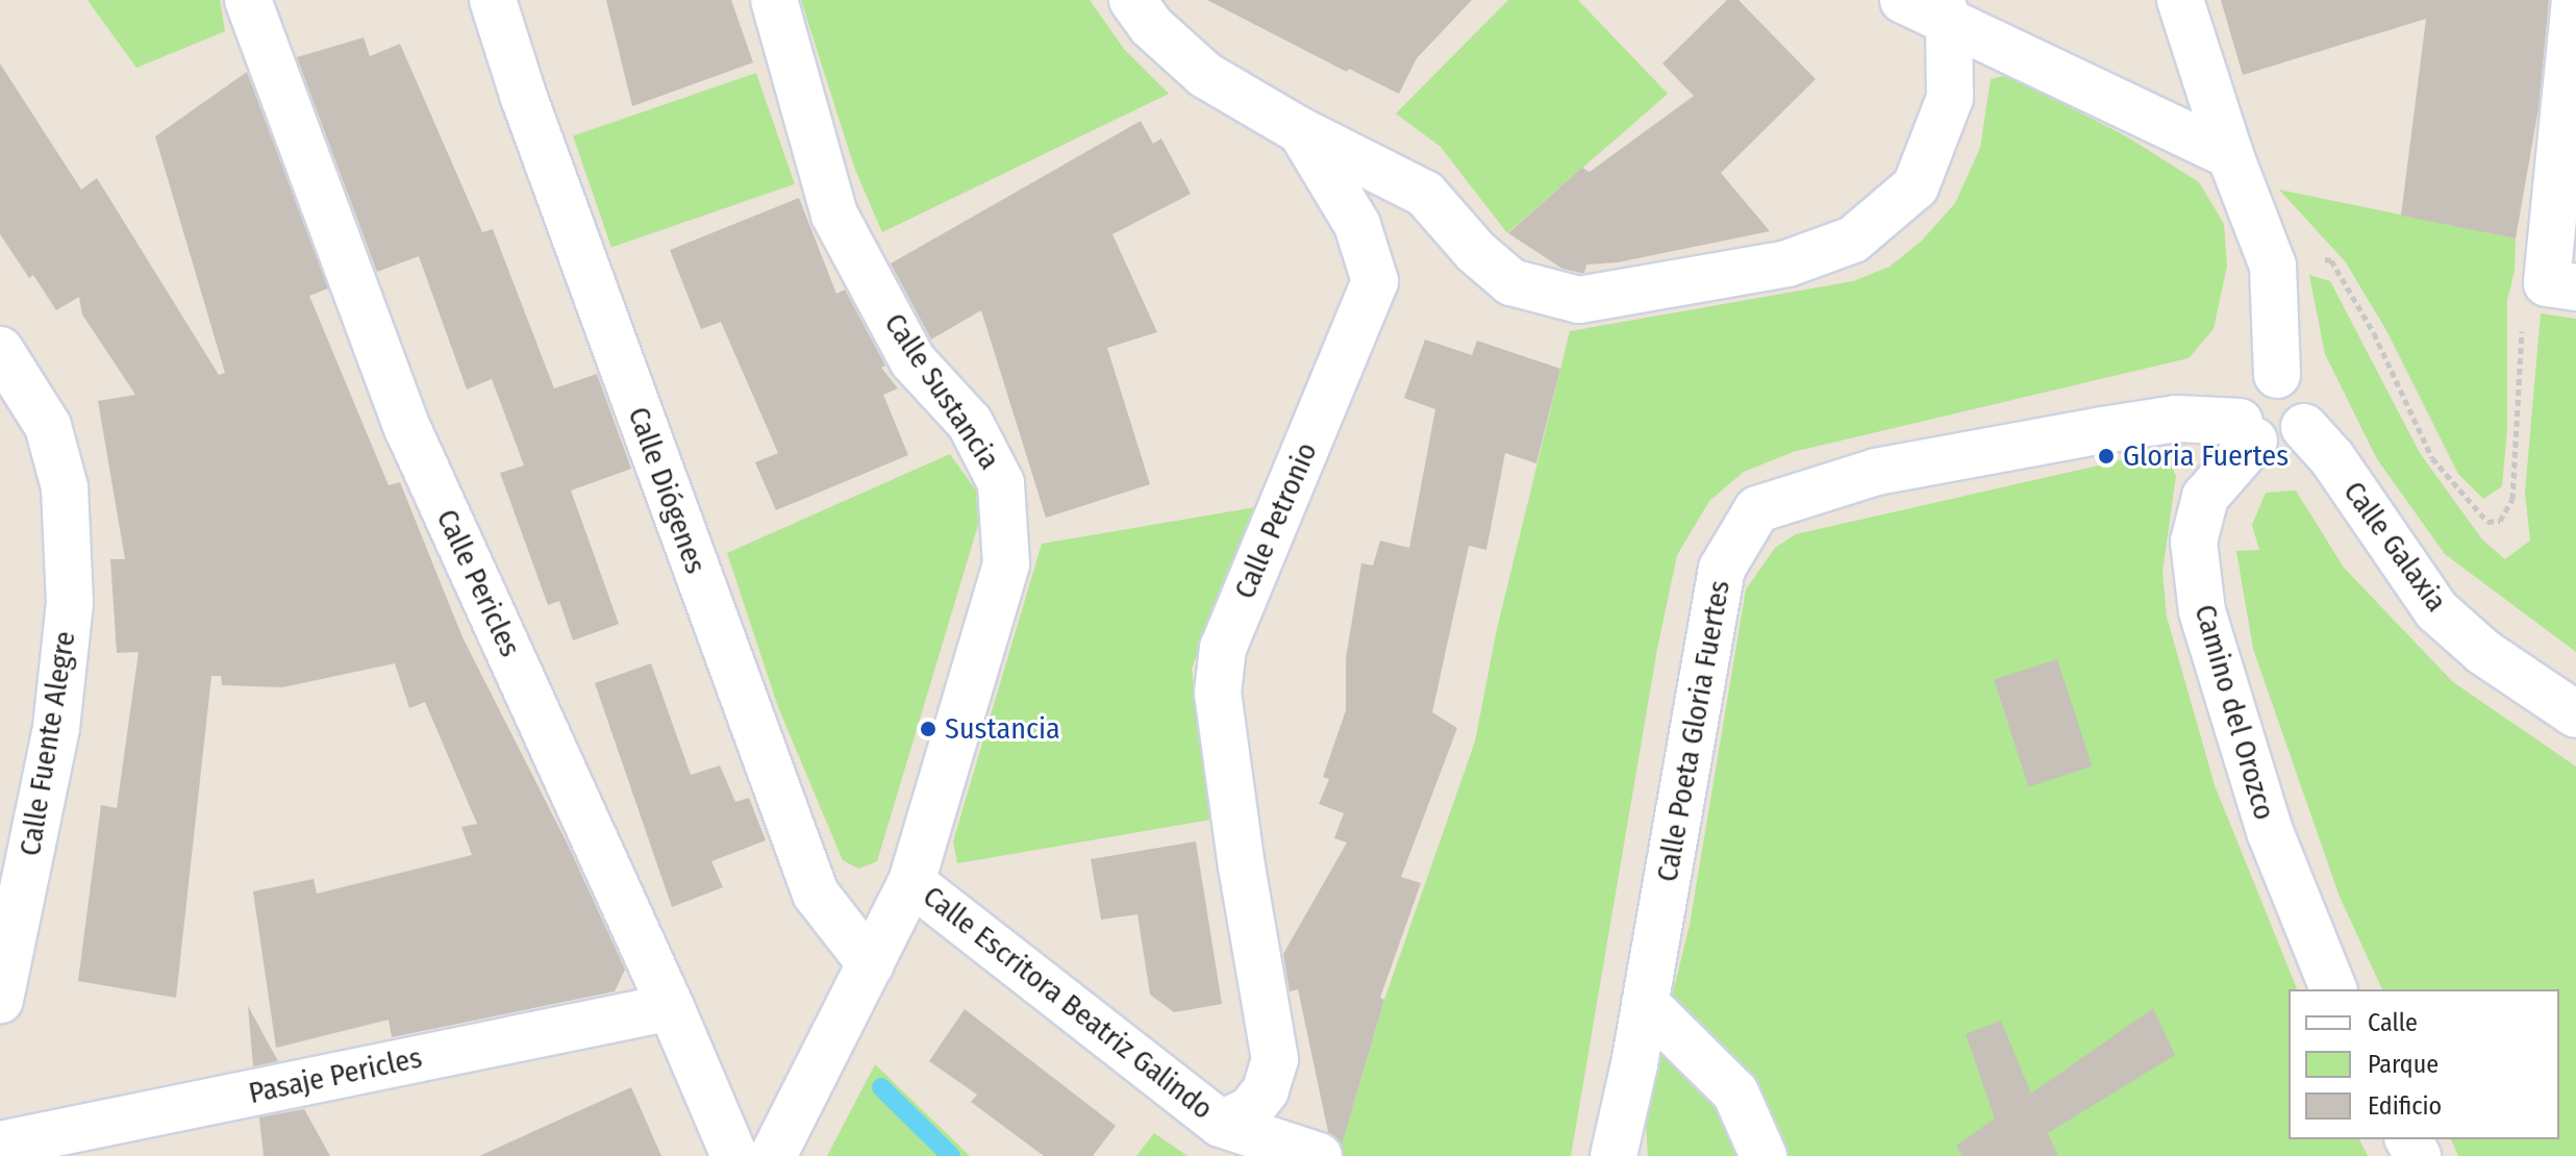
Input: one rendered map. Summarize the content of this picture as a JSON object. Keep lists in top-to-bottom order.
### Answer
{
  "streets": {
    "street": [
      "Calle Sustancia",
      "Calle Diógenes",
      "Calle Petronio",
      "Calle Galaxia",
      "Calle Pericles",
      "Camino del Orozco",
      "Calle Poeta Gloria Fuertes",
      "Calle Fuente Alegre",
      "Calle Escritora Beatriz Galindo",
      "Pasaje Pericles"
    ]
  },
  "crossings": [
    ["Calle Sustancia", "Calle Diógenes"],
    ["Calle Sustancia", "Calle Escritora Beatriz Galindo"],
    ["Calle Petronio", "Calle Escritora Beatriz Galindo"],
    ["Calle Galaxia", "Camino del Orozco"],
    ["Calle Galaxia", "Calle Poeta Gloria Fuertes"],
    ["Calle Pericles", "Pasaje Pericles"],
    ["Camino del Orozco", "Calle Poeta Gloria Fuertes"]
  ],
  "places": ["Gloria Fuertes", "Sustancia"],
  "legend": ["Calle", "Parque", "Edificio"]
}
